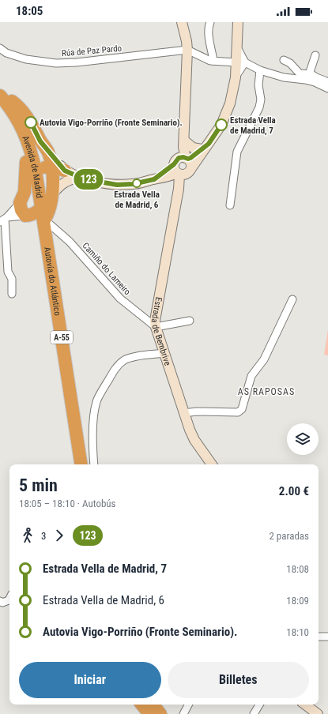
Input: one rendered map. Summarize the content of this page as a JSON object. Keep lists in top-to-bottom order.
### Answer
{
  "streets": {
    "highway": ["Avenida de Madrid", "Autovía do Atlántico", "A-55"],
    "street": ["Rúa de Paz Pardo", "Camiño do Lameiro", "Estrada de Bembrive"]
  },
  "crossings": [
    ["Avenida de Madrid", "Camiño do Lameiro"],
    ["Avenida de Madrid", "Autovía do Atlántico"],
    ["Camiño do Lameiro", "Autovía do Atlántico"],
    ["Camiño do Lameiro", "Estrada de Bembrive"]
  ],
  "districts": ["AS RAPOSAS"],
  "places": ["Autovia Vigo-Porriño (Fronte Seminario).", "Estrada Vella de Madrid, 7", "Estrada Vella de Madrid, 6"],
  "lines": ["bus line 123"],
  "page": {
    "status": "18:05",
    "on_map": "123",
    "heading": ["5 min", "18:05 – 18:10 · Autobús", "2.00 €"],
    "legs": ["3", "123", "2 paradas"],
    "list": [
      {
        "name": "Estrada Vella de Madrid, 7",
        "value": "18:08"
      },
      {
        "name": "Estrada Vella de Madrid, 6",
        "value": "18:09"
      },
      {
        "name": "Autovia Vigo-Porriño (Fronte Seminario).",
        "value": "18:10"
      }
    ],
    "buttons": ["Iniciar", "Billetes"]
  }
}
